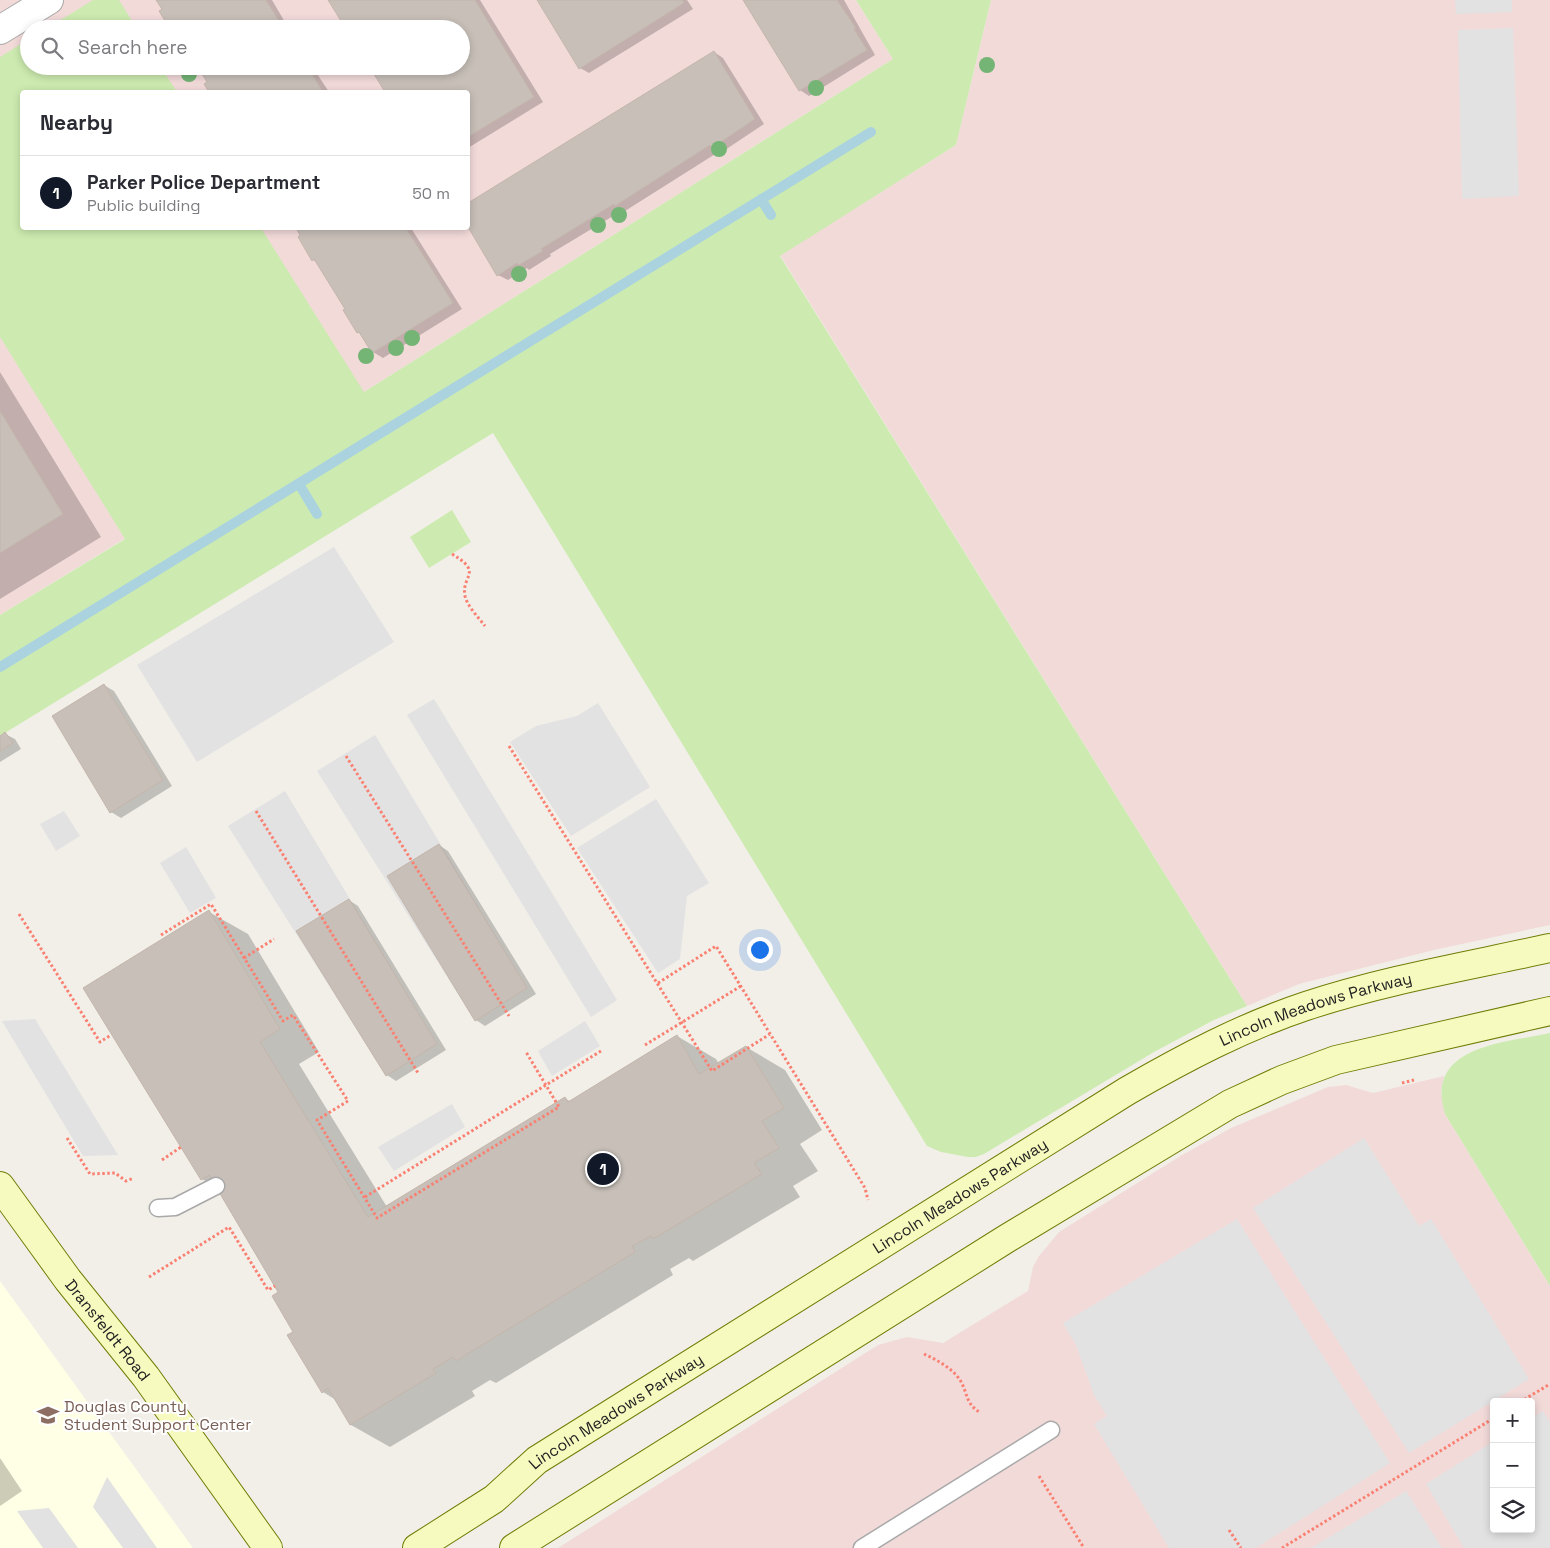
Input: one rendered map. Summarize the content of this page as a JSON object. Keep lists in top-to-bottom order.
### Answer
{
  "streets": {
    "street": ["Lincoln Meadows Parkway", "Dransfeldt Road"]
  },
  "places": {
    "school or university": ["Douglas County Student Support Center"]
  },
  "page": {
    "search": "Search here",
    "heading": "Nearby",
    "list": [
      {
        "mark": "1",
        "name": "Parker Police Department",
        "note": "Public building",
        "value": "50 m"
      }
    ],
    "pins": "1",
    "map_buttons": ["+", "−"]
  }
}
